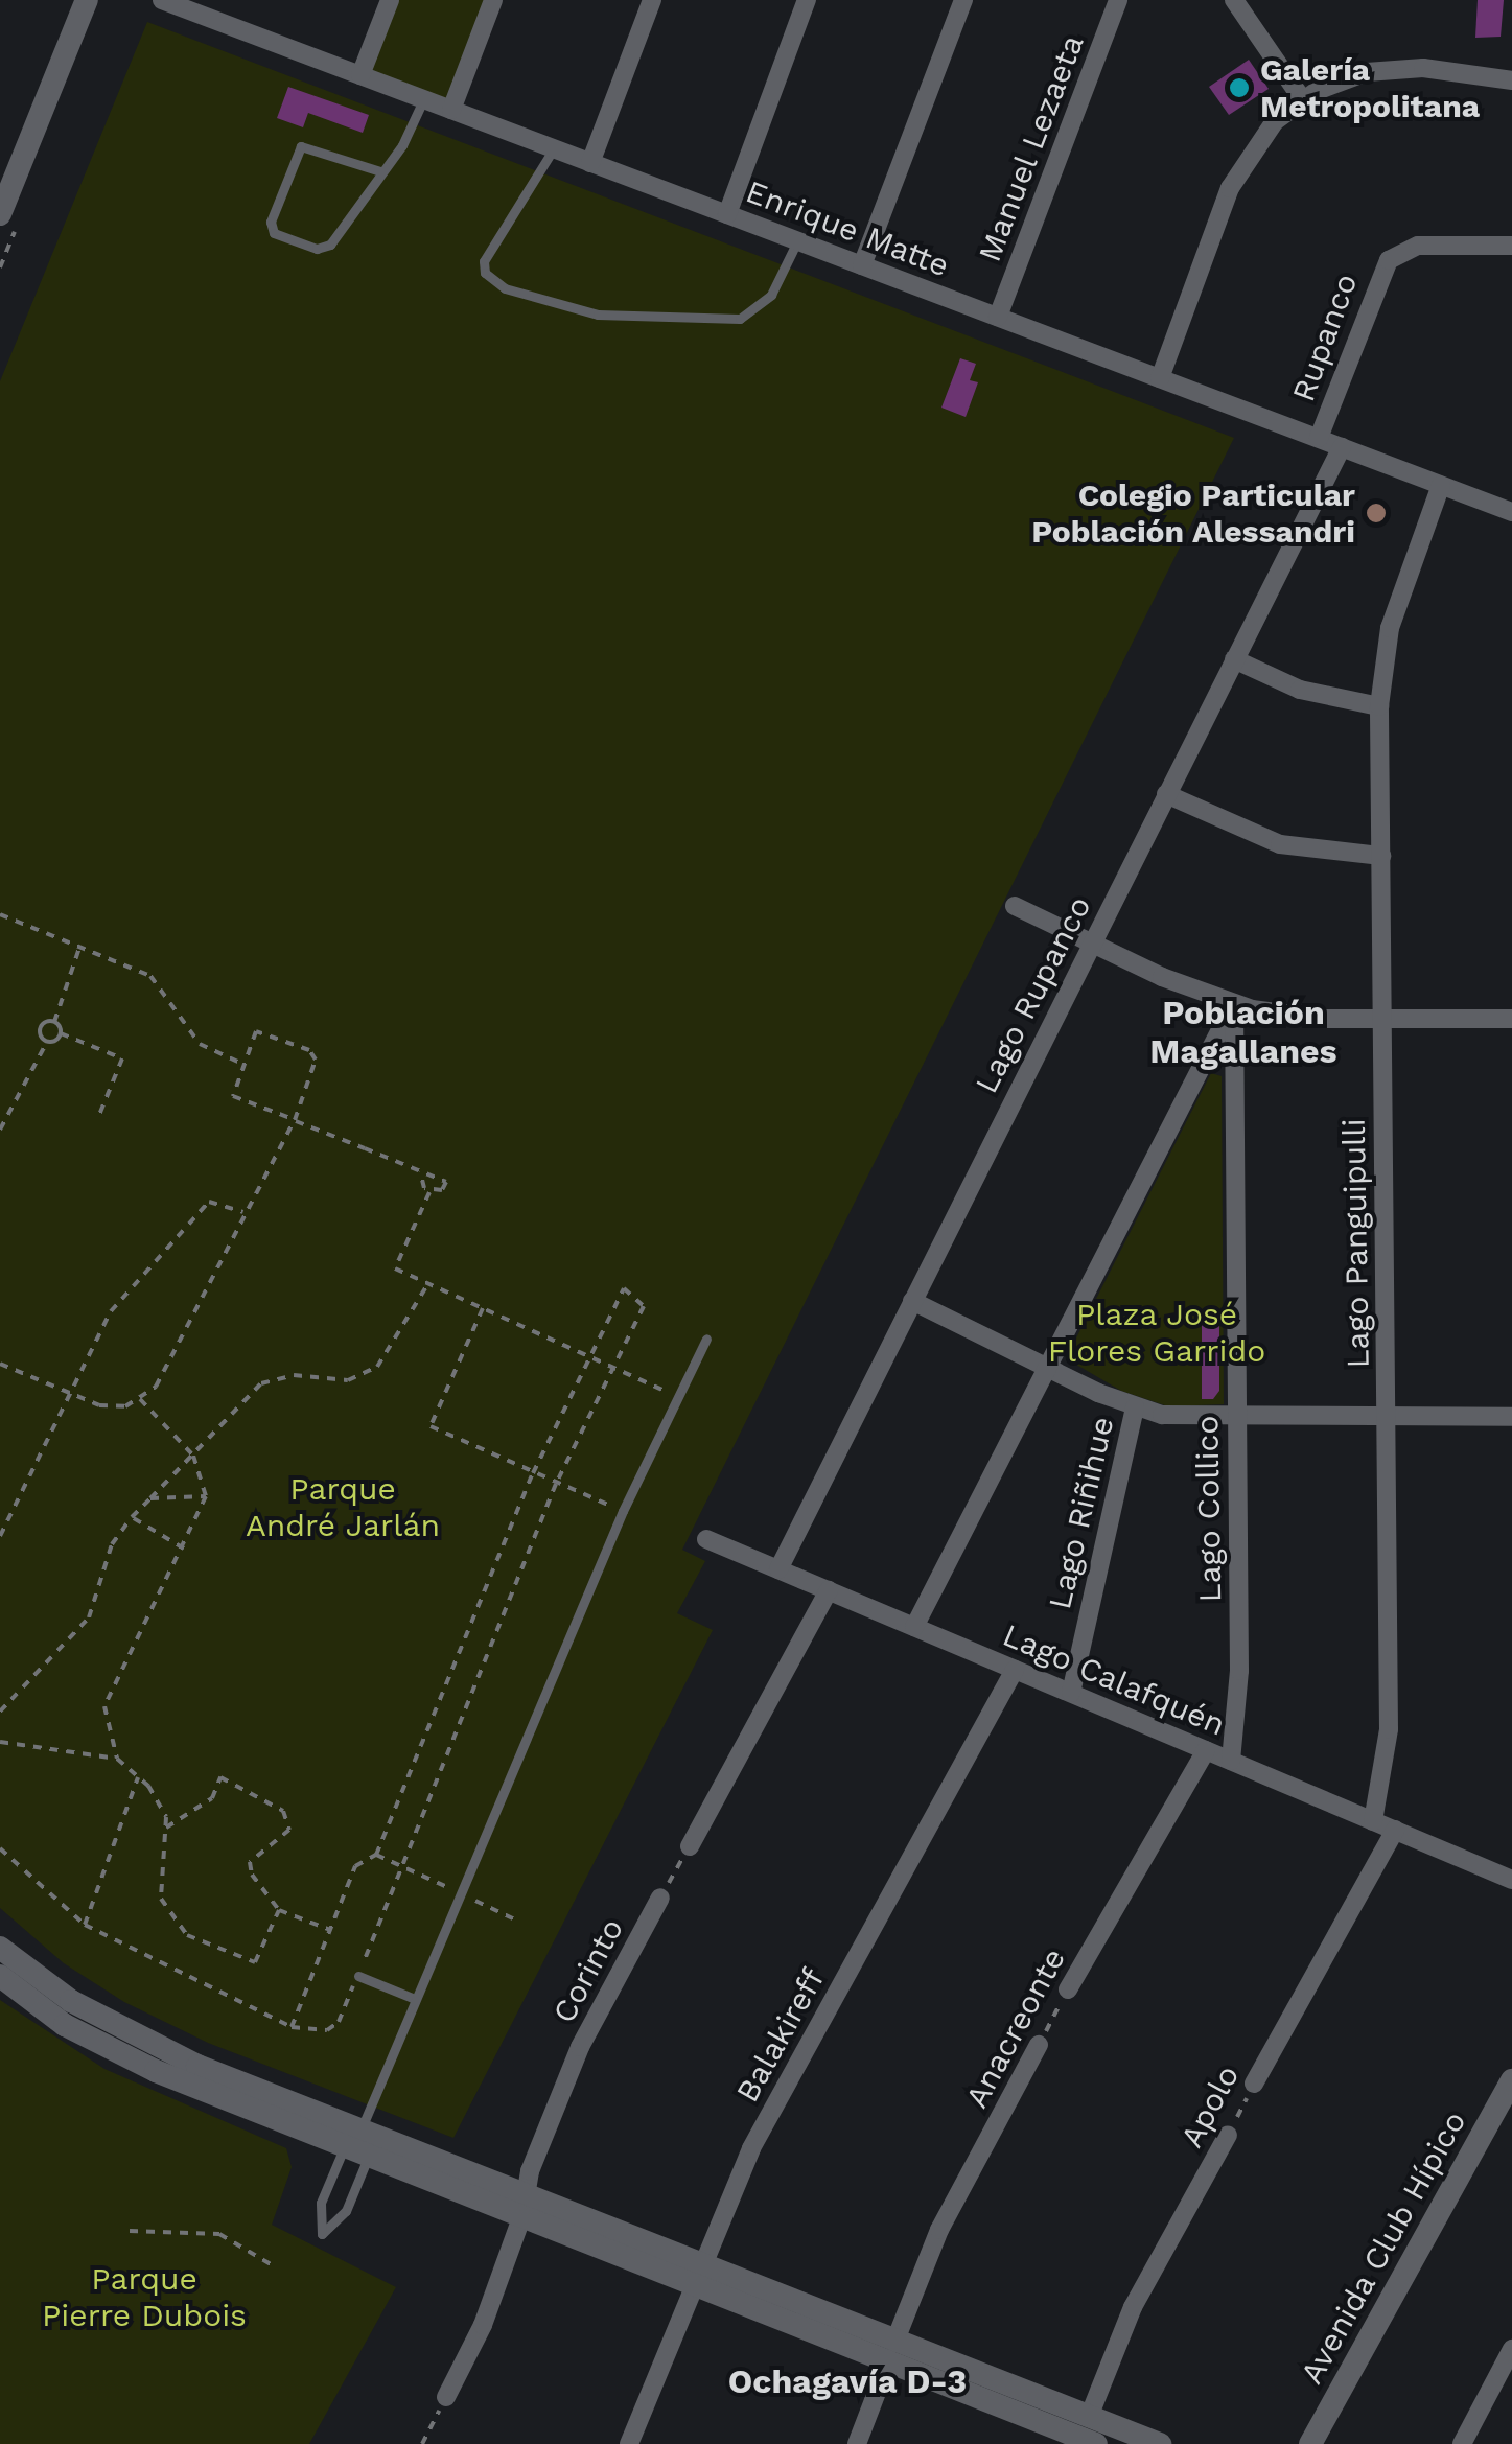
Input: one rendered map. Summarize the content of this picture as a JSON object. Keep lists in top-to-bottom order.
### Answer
{
  "streets": {
    "main road": ["Avenida Club Hípico"],
    "street": [
      "Manuel Lezaeta",
      "Enrique Matte",
      "Rupanco",
      "Lago Rupanco",
      "Lago Panguipulli",
      "Lago Collico",
      "Lago Riñihue",
      "Lago Calafquén",
      "Corinto",
      "Anacreonte",
      "Balakireff",
      "Apolo"
    ]
  },
  "crossings": [
    ["Manuel Lezaeta", "Enrique Matte"],
    ["Enrique Matte", "Rupanco"],
    ["Enrique Matte", "Lago Rupanco"],
    ["Enrique Matte", "Lago Panguipulli"],
    ["Lago Rupanco", "Lago Calafquén"],
    ["Lago Panguipulli", "Lago Calafquén"],
    ["Lago Collico", "Lago Calafquén"],
    ["Lago Riñihue", "Lago Calafquén"],
    ["Lago Calafquén", "Anacreonte"],
    ["Lago Calafquén", "Balakireff"],
    ["Lago Calafquén", "Apolo"]
  ],
  "districts": ["Población Magallanes", "Ochagavía D-3"],
  "parks": ["Plaza José Flores Garrido", "Parque André Jarlán", "Parque Pierre Dubois"],
  "places": ["Galería Metropolitana", "Colegio Particular Población Alessandri"]
}
